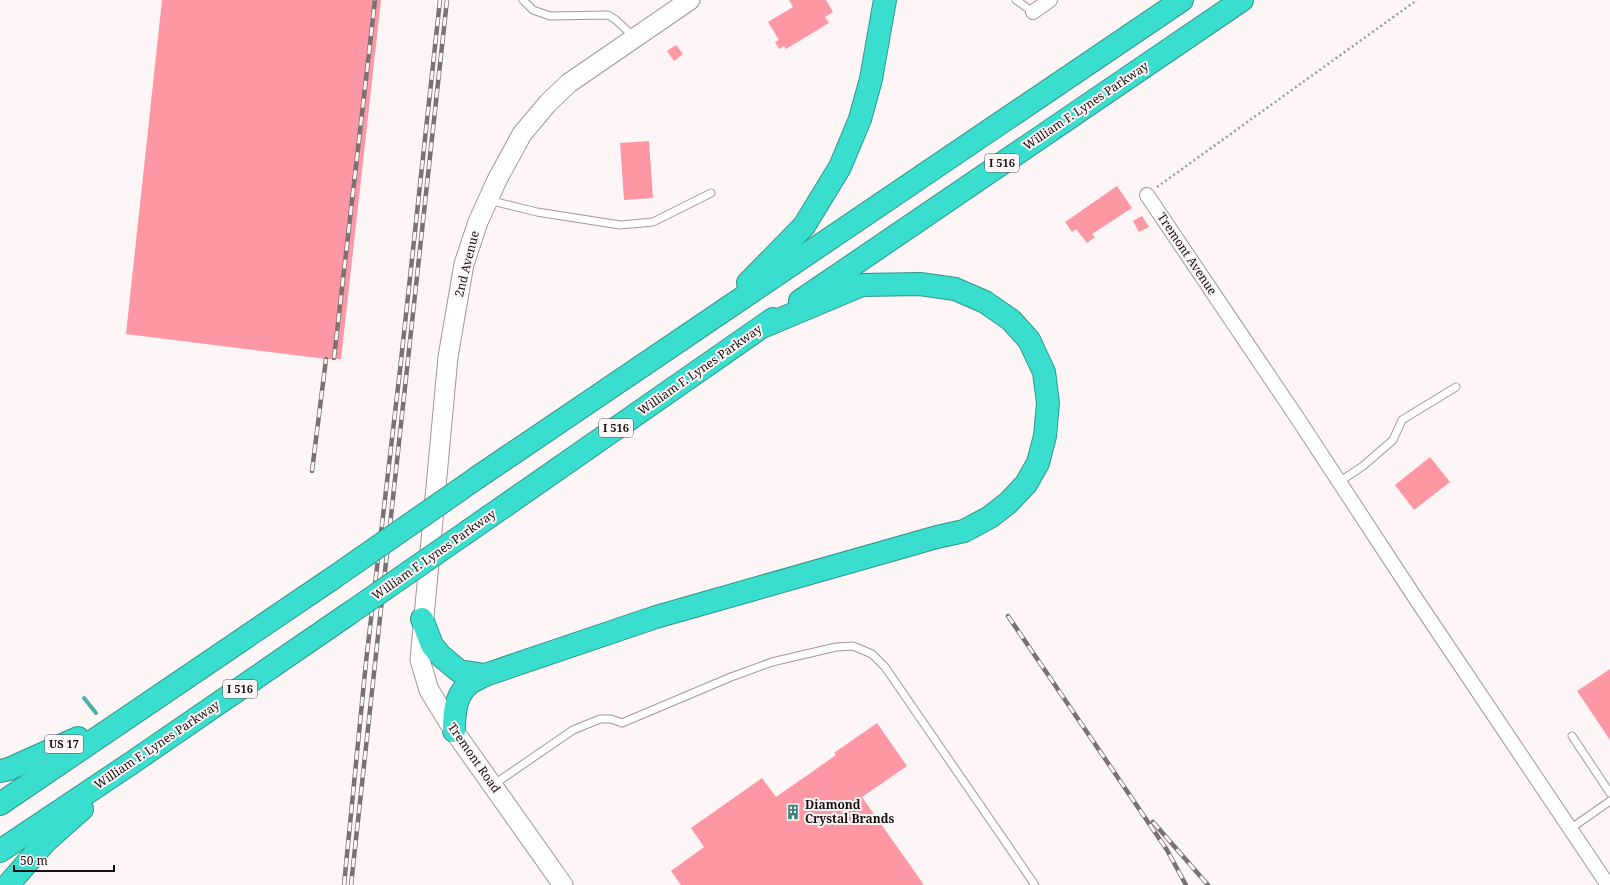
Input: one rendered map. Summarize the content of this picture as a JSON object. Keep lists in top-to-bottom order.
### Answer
{
  "streets": {
    "highway": ["William F. Lynes Parkway", "I 516", "US 17"],
    "street": ["Tremont Avenue", "2nd Avenue", "Tremont Road"]
  },
  "crossings": [
    ["I 516", "US 17"],
    ["2nd Avenue", "Tremont Road"]
  ],
  "places": {
    "building": ["Diamond Crystal Brands"]
  },
  "scale_bar": "50 m"
}
